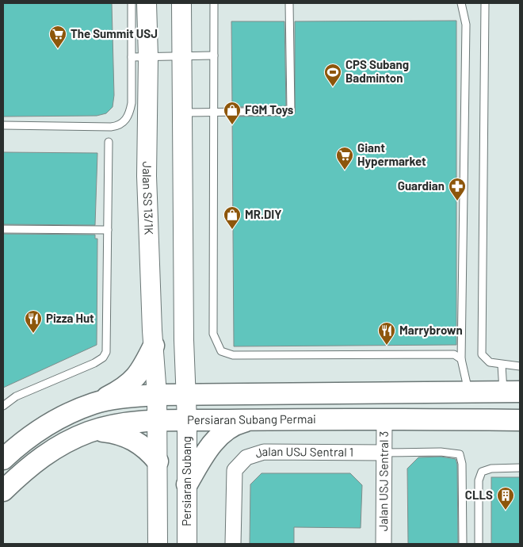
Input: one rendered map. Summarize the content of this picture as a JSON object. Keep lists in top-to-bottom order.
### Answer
{
  "streets": {
    "main road": ["Persiaran Subang Permai"],
    "street": [
      "Jalan SS 13/1K",
      "Jalan USJ Sentral 1",
      "Persiaran Subang",
      "Jalan USJ Sentral 3"
    ]
  },
  "crossings": [
    ["Persiaran Subang Permai", "Persiaran Subang"],
    ["Persiaran Subang Permai", "Jalan USJ Sentral 3"],
    ["Jalan USJ Sentral 1", "Jalan USJ Sentral 3"]
  ],
  "places": {
    "supermarket": ["The Summit USJ", "Giant Hypermarket"],
    "sports": ["CPS Subang Badminton"],
    "shop": ["FGM Toys", "MR.DIY"],
    "pharmacy": ["Guardian"],
    "restaurant": ["Pizza Hut", "Marrybrown"],
    "building": ["CLLS"]
  }
}
